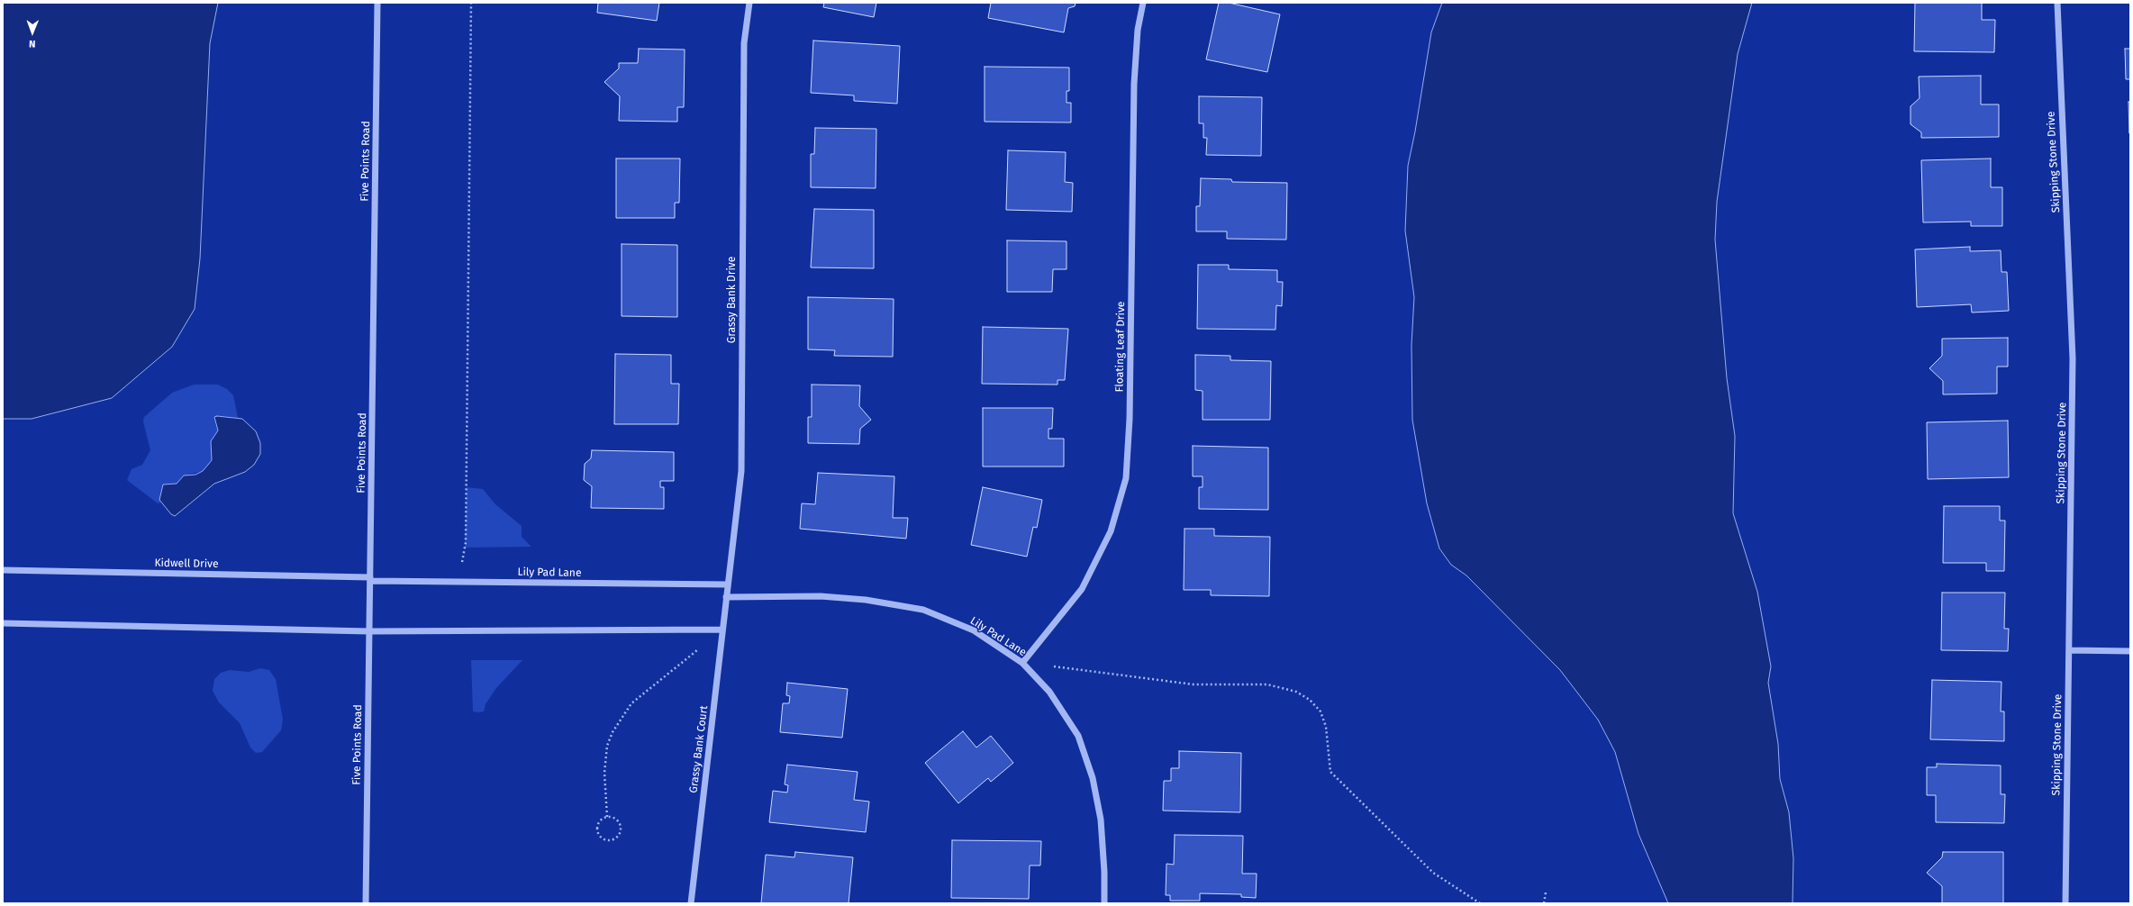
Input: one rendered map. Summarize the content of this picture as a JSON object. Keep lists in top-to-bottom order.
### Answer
{
  "streets": {
    "street": [
      "Five Points Road",
      "Skipping Stone Drive",
      "Grassy Bank Drive",
      "Floating Leaf Drive",
      "Kidwell Drive",
      "Lily Pad Lane",
      "Grassy Bank Court"
    ]
  },
  "crossings": [
    ["Five Points Road", "Kidwell Drive"],
    ["Five Points Road", "Lily Pad Lane"],
    ["Grassy Bank Drive", "Lily Pad Lane"],
    ["Grassy Bank Drive", "Grassy Bank Court"],
    ["Floating Leaf Drive", "Lily Pad Lane"],
    ["Kidwell Drive", "Lily Pad Lane"],
    ["Lily Pad Lane", "Grassy Bank Court"]
  ],
  "north": "bottom"
}
